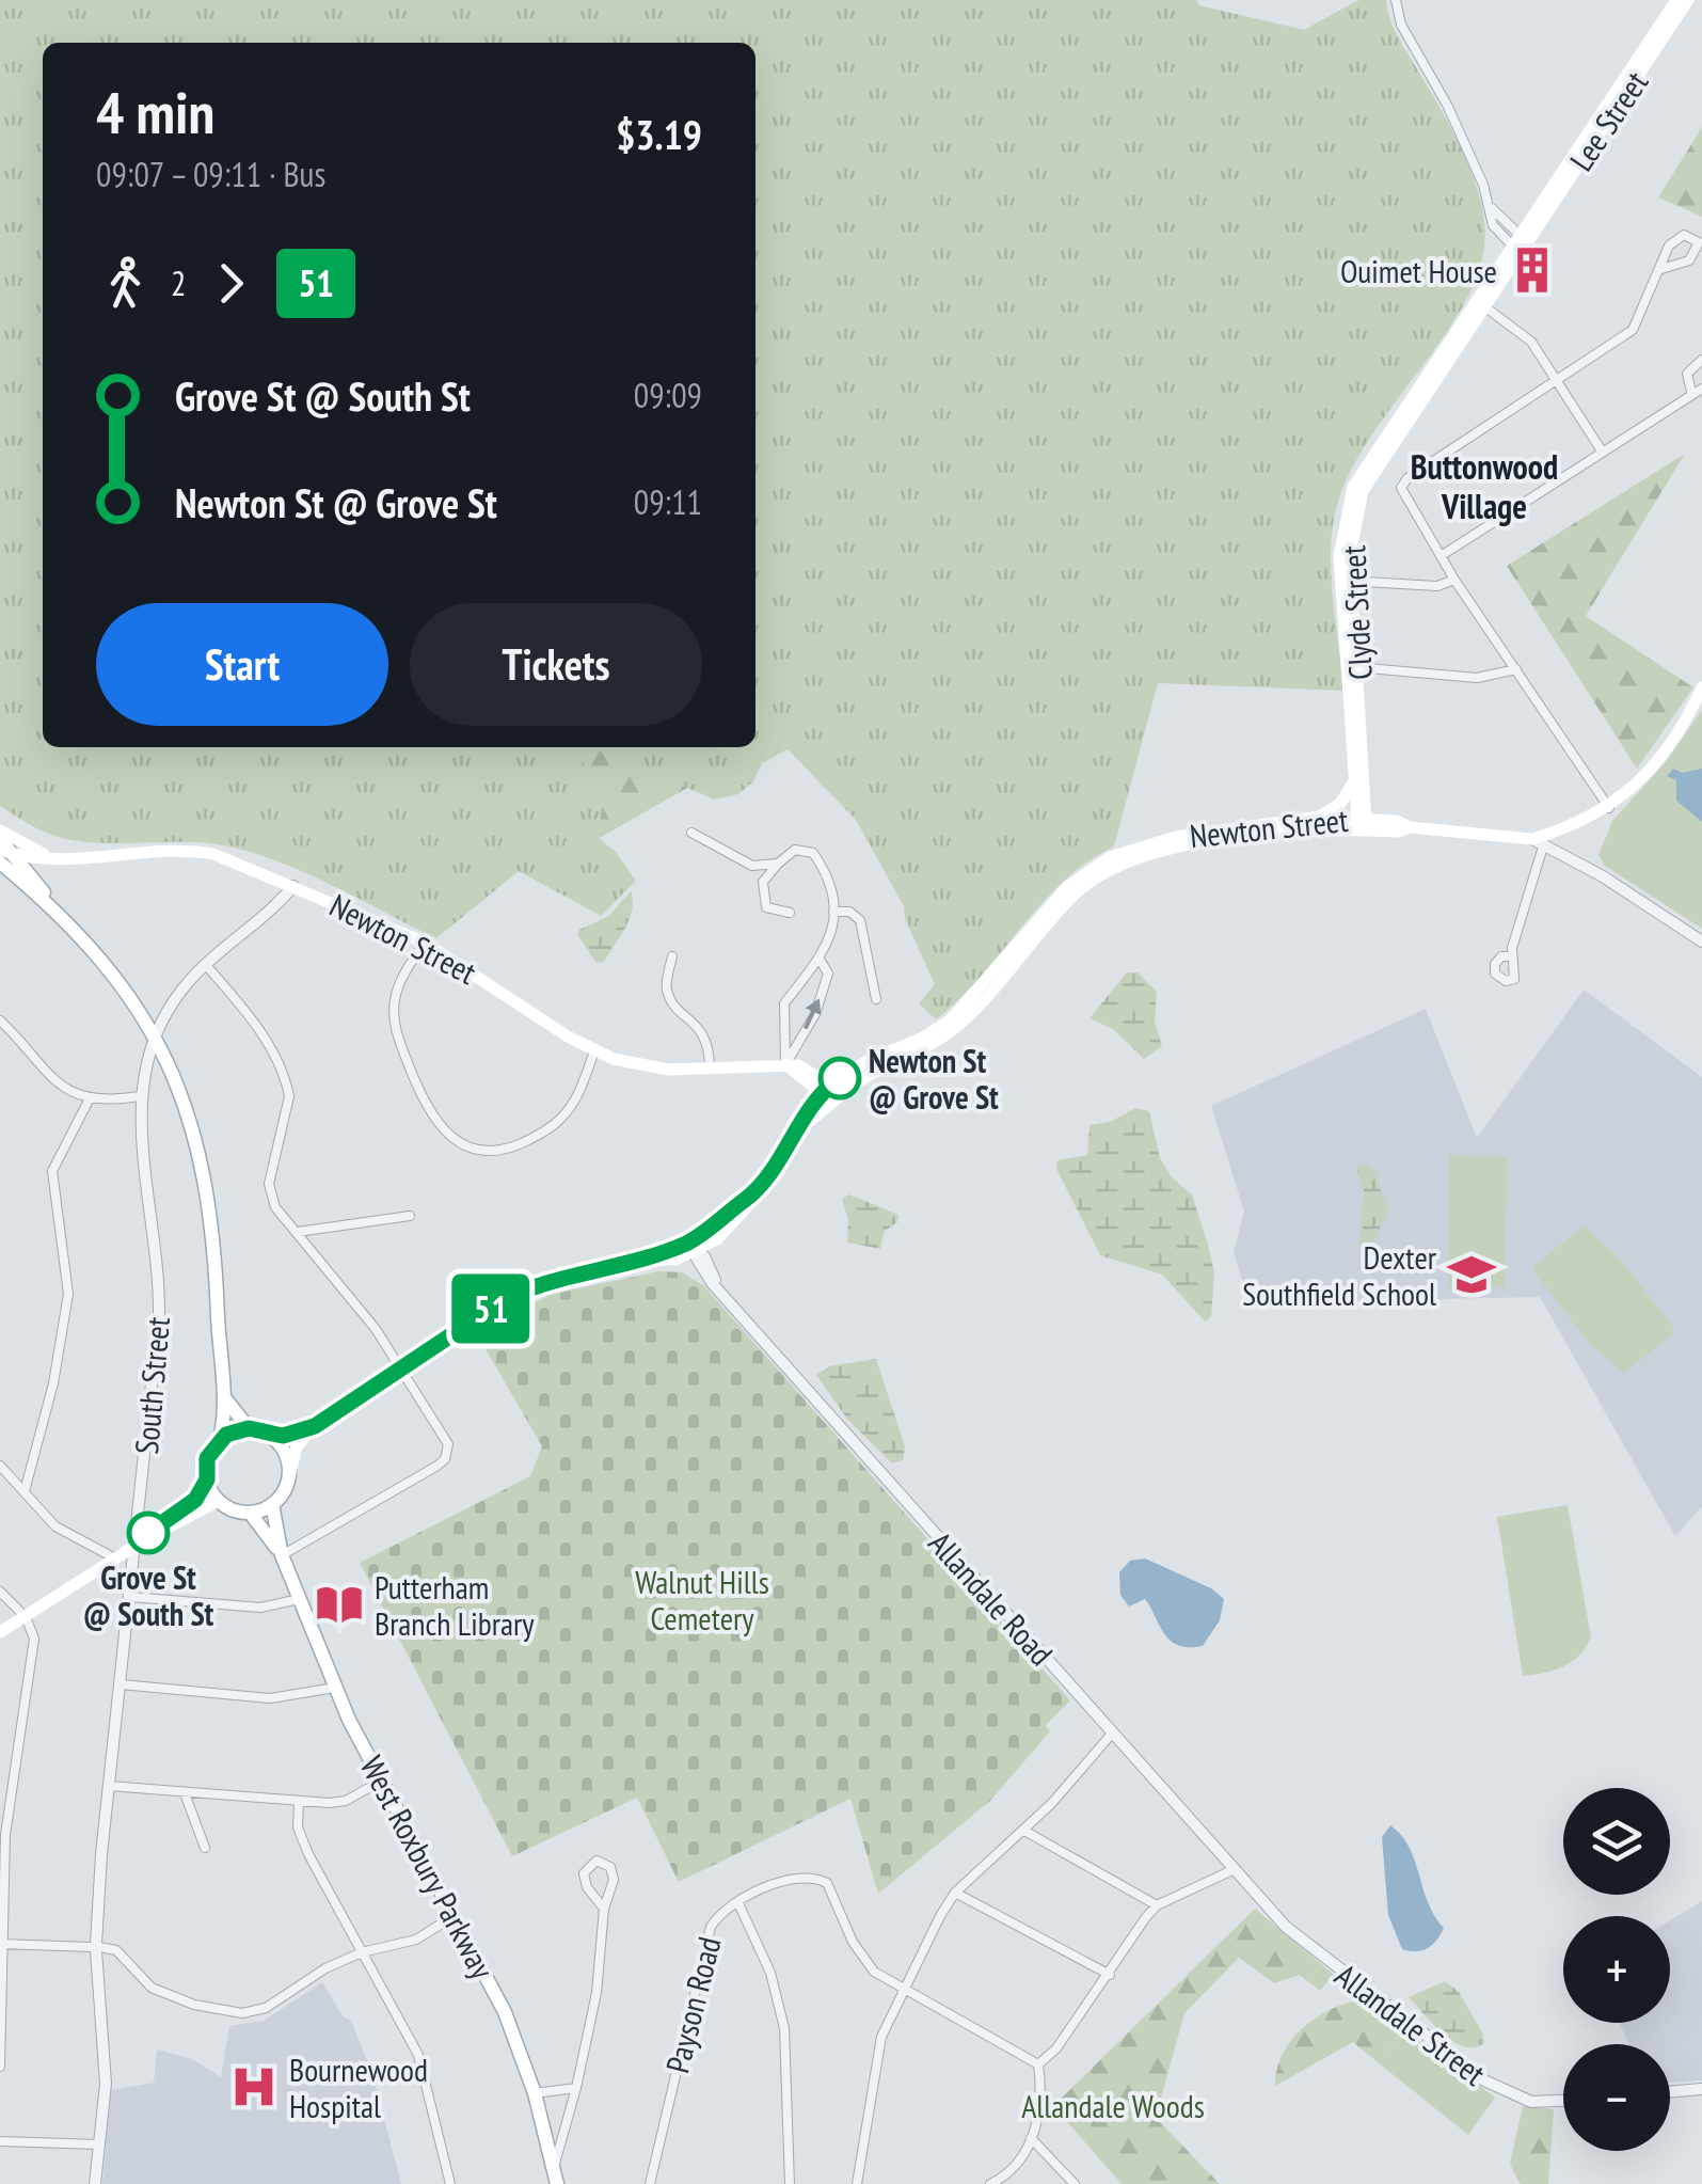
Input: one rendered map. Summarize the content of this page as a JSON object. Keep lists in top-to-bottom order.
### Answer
{
  "streets": {
    "main road": [
      "Lee Street",
      "Clyde Street",
      "Newton Street",
      "West Roxbury Parkway"
    ],
    "street": [
      "South Street",
      "Allandale Road",
      "Payson Road",
      "Allandale Street"
    ]
  },
  "crossings": [
    ["Lee Street", "Clyde Street"],
    ["Clyde Street", "Newton Street"],
    ["Newton Street", "South Street"],
    ["Allandale Road", "Allandale Street"]
  ],
  "districts": ["Buttonwood Village"],
  "parks": ["Walnut Hills Cemetery", "Allandale Woods"],
  "places": {
    "building": ["Ouimet House"],
    "other": ["Newton St @ Grove St", "Grove St @ South St"],
    "school or university": ["Dexter Southfield School"],
    "library": ["Putterham Branch Library"],
    "hospital": ["Bournewood Hospital"]
  },
  "lines": ["bus line 51"],
  "page": {
    "on_map": "51",
    "heading": ["4 min", "09:07 – 09:11 · Bus", "$3.19"],
    "legs": ["2", "51"],
    "list": [
      {
        "name": "Grove St @ South St",
        "value": "09:09"
      },
      {
        "name": "Newton St @ Grove St",
        "value": "09:11"
      }
    ],
    "buttons": ["Start", "Tickets"],
    "map_buttons": ["+", "−"]
  }
}
